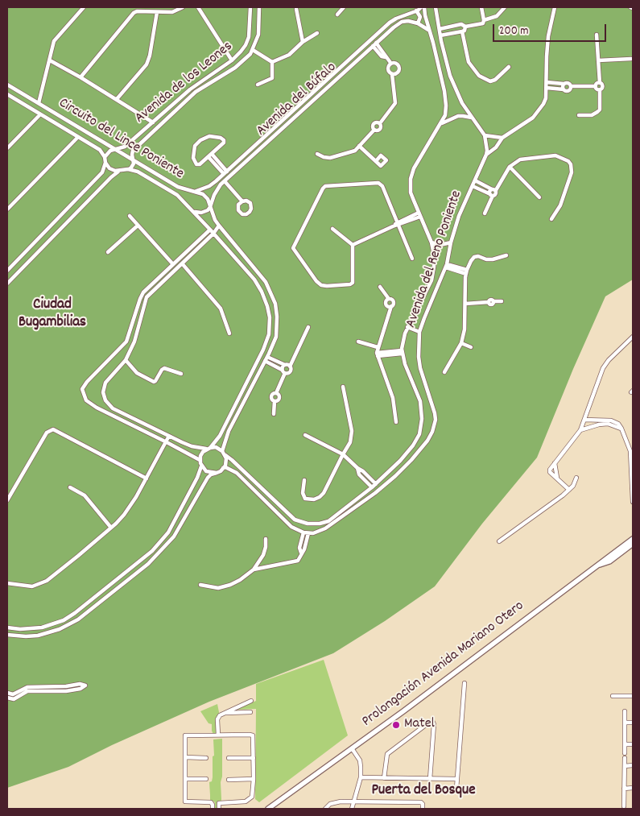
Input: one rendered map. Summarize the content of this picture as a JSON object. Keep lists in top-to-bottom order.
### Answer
{
  "streets": {
    "street": [
      "Avenida de los Leones",
      "Avenida del Búfalo",
      "Circuito del Lince Poniente",
      "Avenida del Reno Poniente",
      "Prolongación Avenida Mariano Otero"
    ]
  },
  "crossings": [
    ["Avenida de los Leones", "Circuito del Lince Poniente"],
    ["Avenida del Búfalo", "Circuito del Lince Poniente"],
    ["Avenida del Búfalo", "Avenida del Reno Poniente"],
    ["Circuito del Lince Poniente", "Avenida del Reno Poniente"]
  ],
  "districts": ["Ciudad Bugambilias", "Puerta del Bosque"],
  "places": ["Matel"],
  "scale_bar": "200 m"
}
